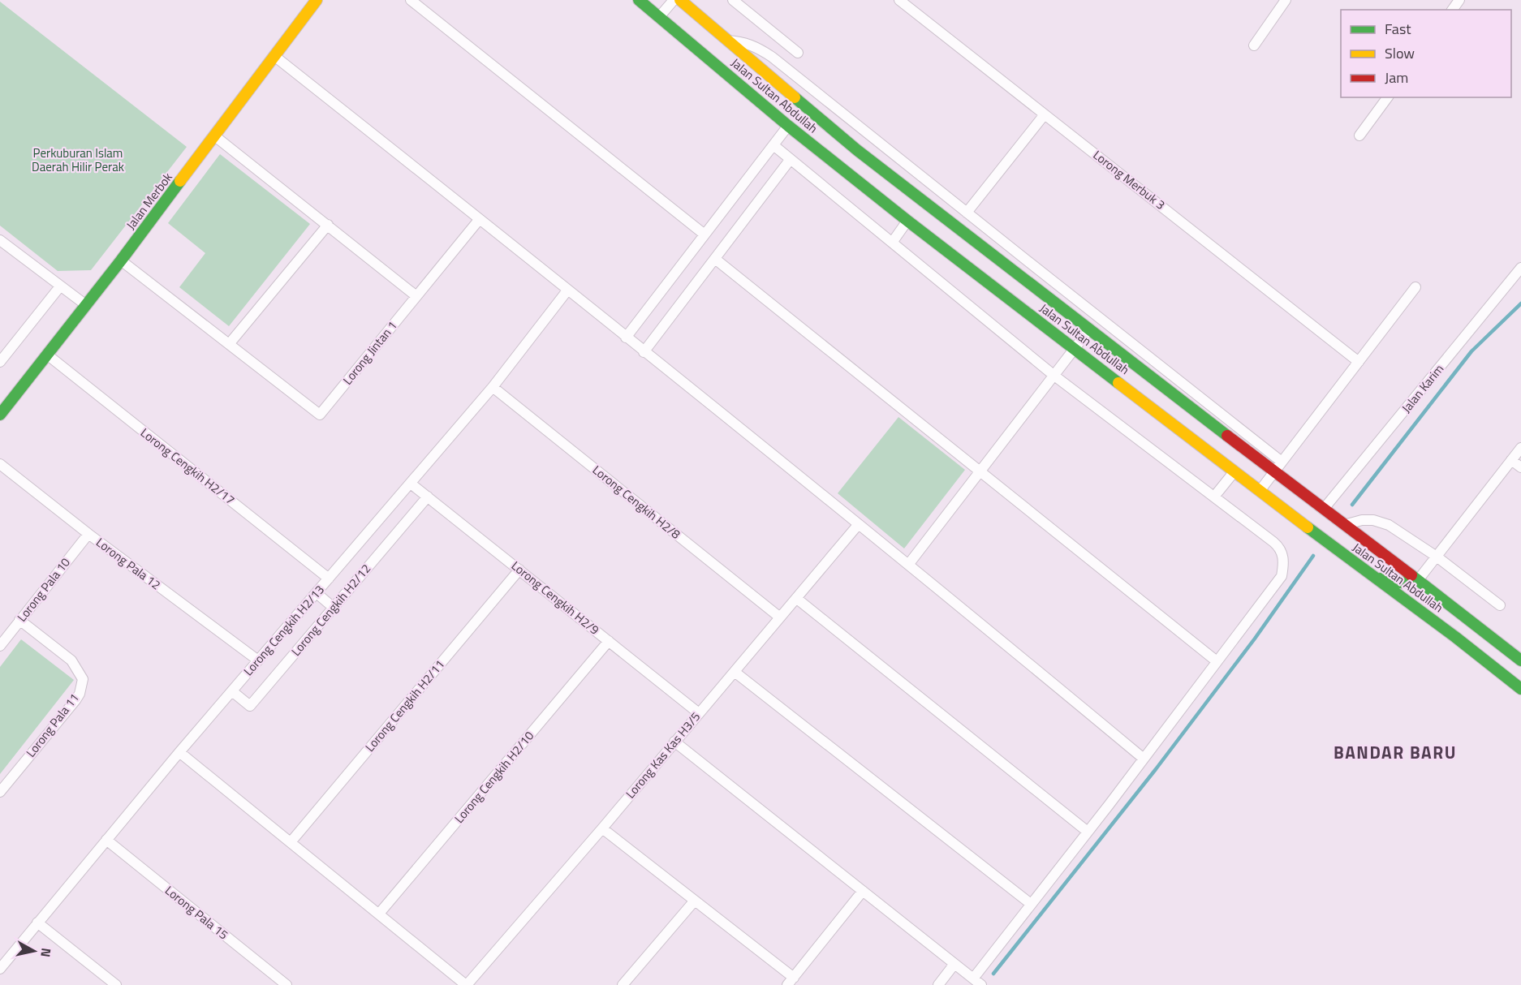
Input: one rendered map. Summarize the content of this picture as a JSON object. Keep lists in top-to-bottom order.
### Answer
{
  "streets": {
    "main road": ["Jalan Sultan Abdullah", "Jalan Merbok"],
    "street": [
      "Lorong Merbuk 3",
      "Lorong Jintan 1",
      "Jalan Karim",
      "Lorong Cengkih H2/17",
      "Lorong Cengkih H2/8",
      "Lorong Pala 12",
      "Lorong Pala 10",
      "Lorong Cengkih H2/9",
      "Lorong Cengkih H2/12",
      "Lorong Cengkih H2/13",
      "Lorong Cengkih H2/11",
      "Lorong Pala 11",
      "Lorong Kas Kas H3/5",
      "Lorong Cengkih H2/10",
      "Lorong Pala 15"
    ]
  },
  "crossings": [
    ["Jalan Sultan Abdullah", "Jalan Karim"],
    ["Jalan Merbok", "Lorong Jintan 1"],
    ["Jalan Merbok", "Lorong Cengkih H2/17"],
    ["Lorong Cengkih H2/17", "Lorong Cengkih H2/13"],
    ["Lorong Cengkih H2/8", "Lorong Cengkih H2/13"],
    ["Lorong Cengkih H2/8", "Lorong Kas Kas H3/5"],
    ["Lorong Pala 12", "Lorong Pala 10"],
    ["Lorong Pala 12", "Lorong Cengkih H2/13"],
    ["Lorong Pala 10", "Lorong Pala 11"],
    ["Lorong Cengkih H2/9", "Lorong Cengkih H2/12"],
    ["Lorong Cengkih H2/9", "Lorong Cengkih H2/13"],
    ["Lorong Cengkih H2/9", "Lorong Cengkih H2/11"],
    ["Lorong Cengkih H2/9", "Lorong Kas Kas H3/5"],
    ["Lorong Cengkih H2/9", "Lorong Cengkih H2/10"],
    ["Lorong Cengkih H2/12", "Lorong Cengkih H2/13"],
    ["Lorong Cengkih H2/13", "Lorong Pala 15"]
  ],
  "districts": ["BANDAR BARU"],
  "parks": ["Perkuburan Islam Daerah Hilir Perak"],
  "legend": ["Fast", "Slow", "Jam"],
  "north": "right"
}
